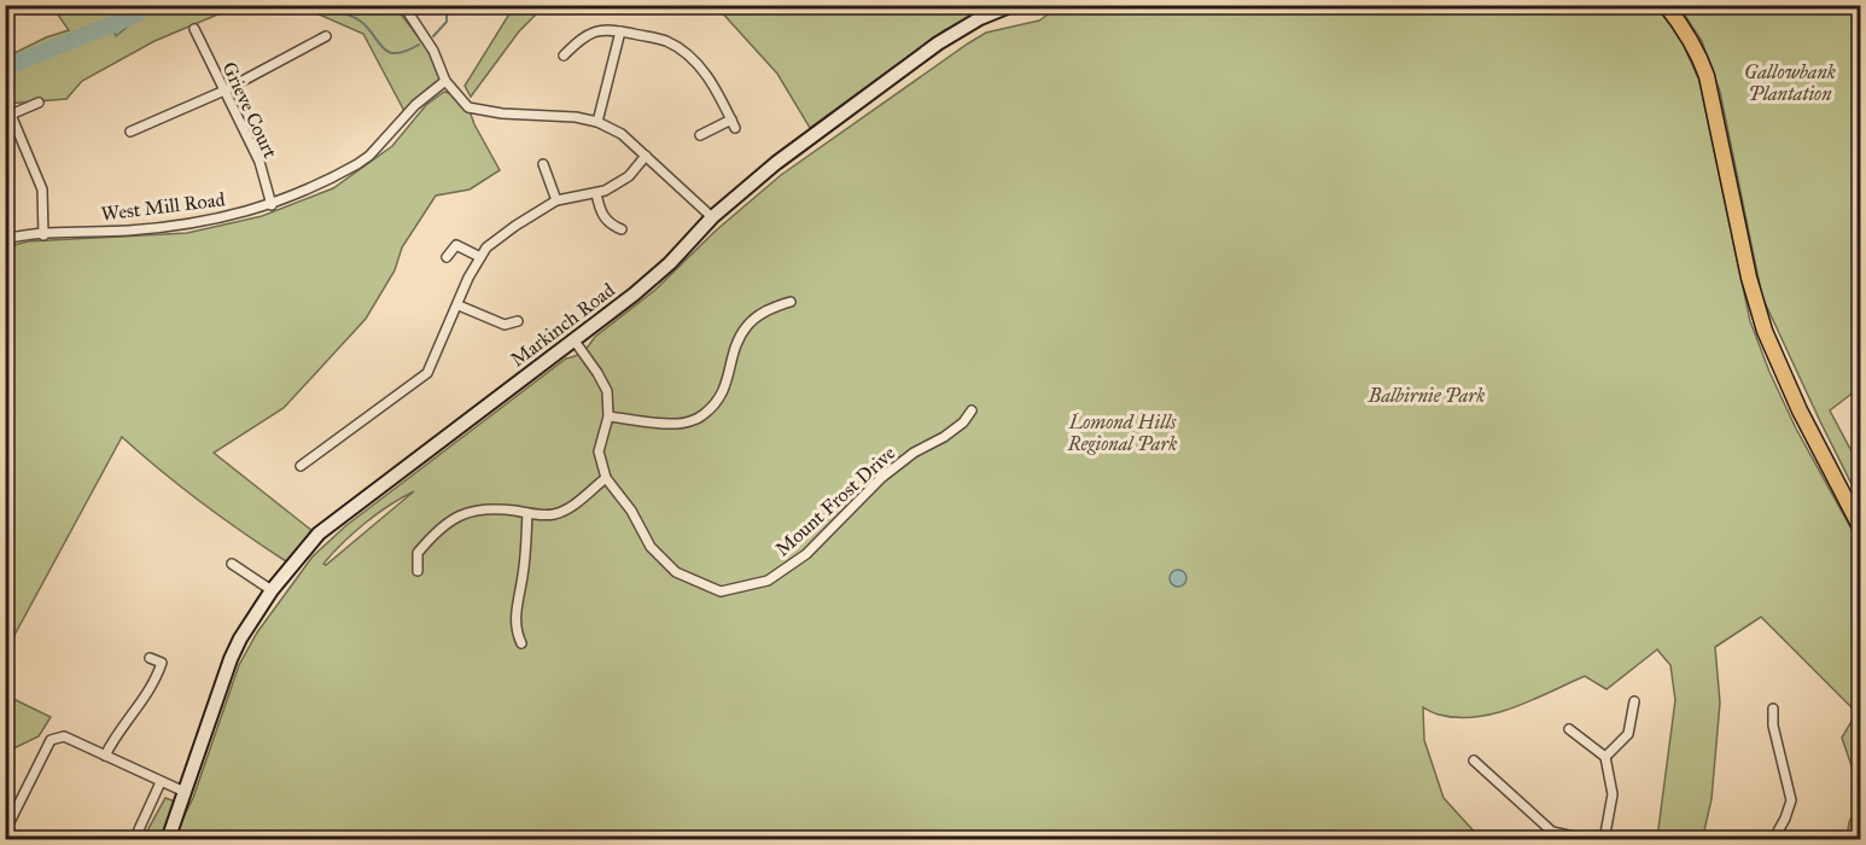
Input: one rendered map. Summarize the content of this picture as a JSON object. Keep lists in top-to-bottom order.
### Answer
{
  "streets": {
    "main road": ["Markinch Road"],
    "street": ["Grieve Court", "West Mill Road", "Mount Frost Drive"]
  },
  "crossings": [
    ["Grieve Court", "West Mill Road"],
    ["Markinch Road", "Mount Frost Drive"]
  ],
  "parks": ["Gallowbank Plantation", "Balbirnie Park", "Lomond Hills Regional Park"]
}
